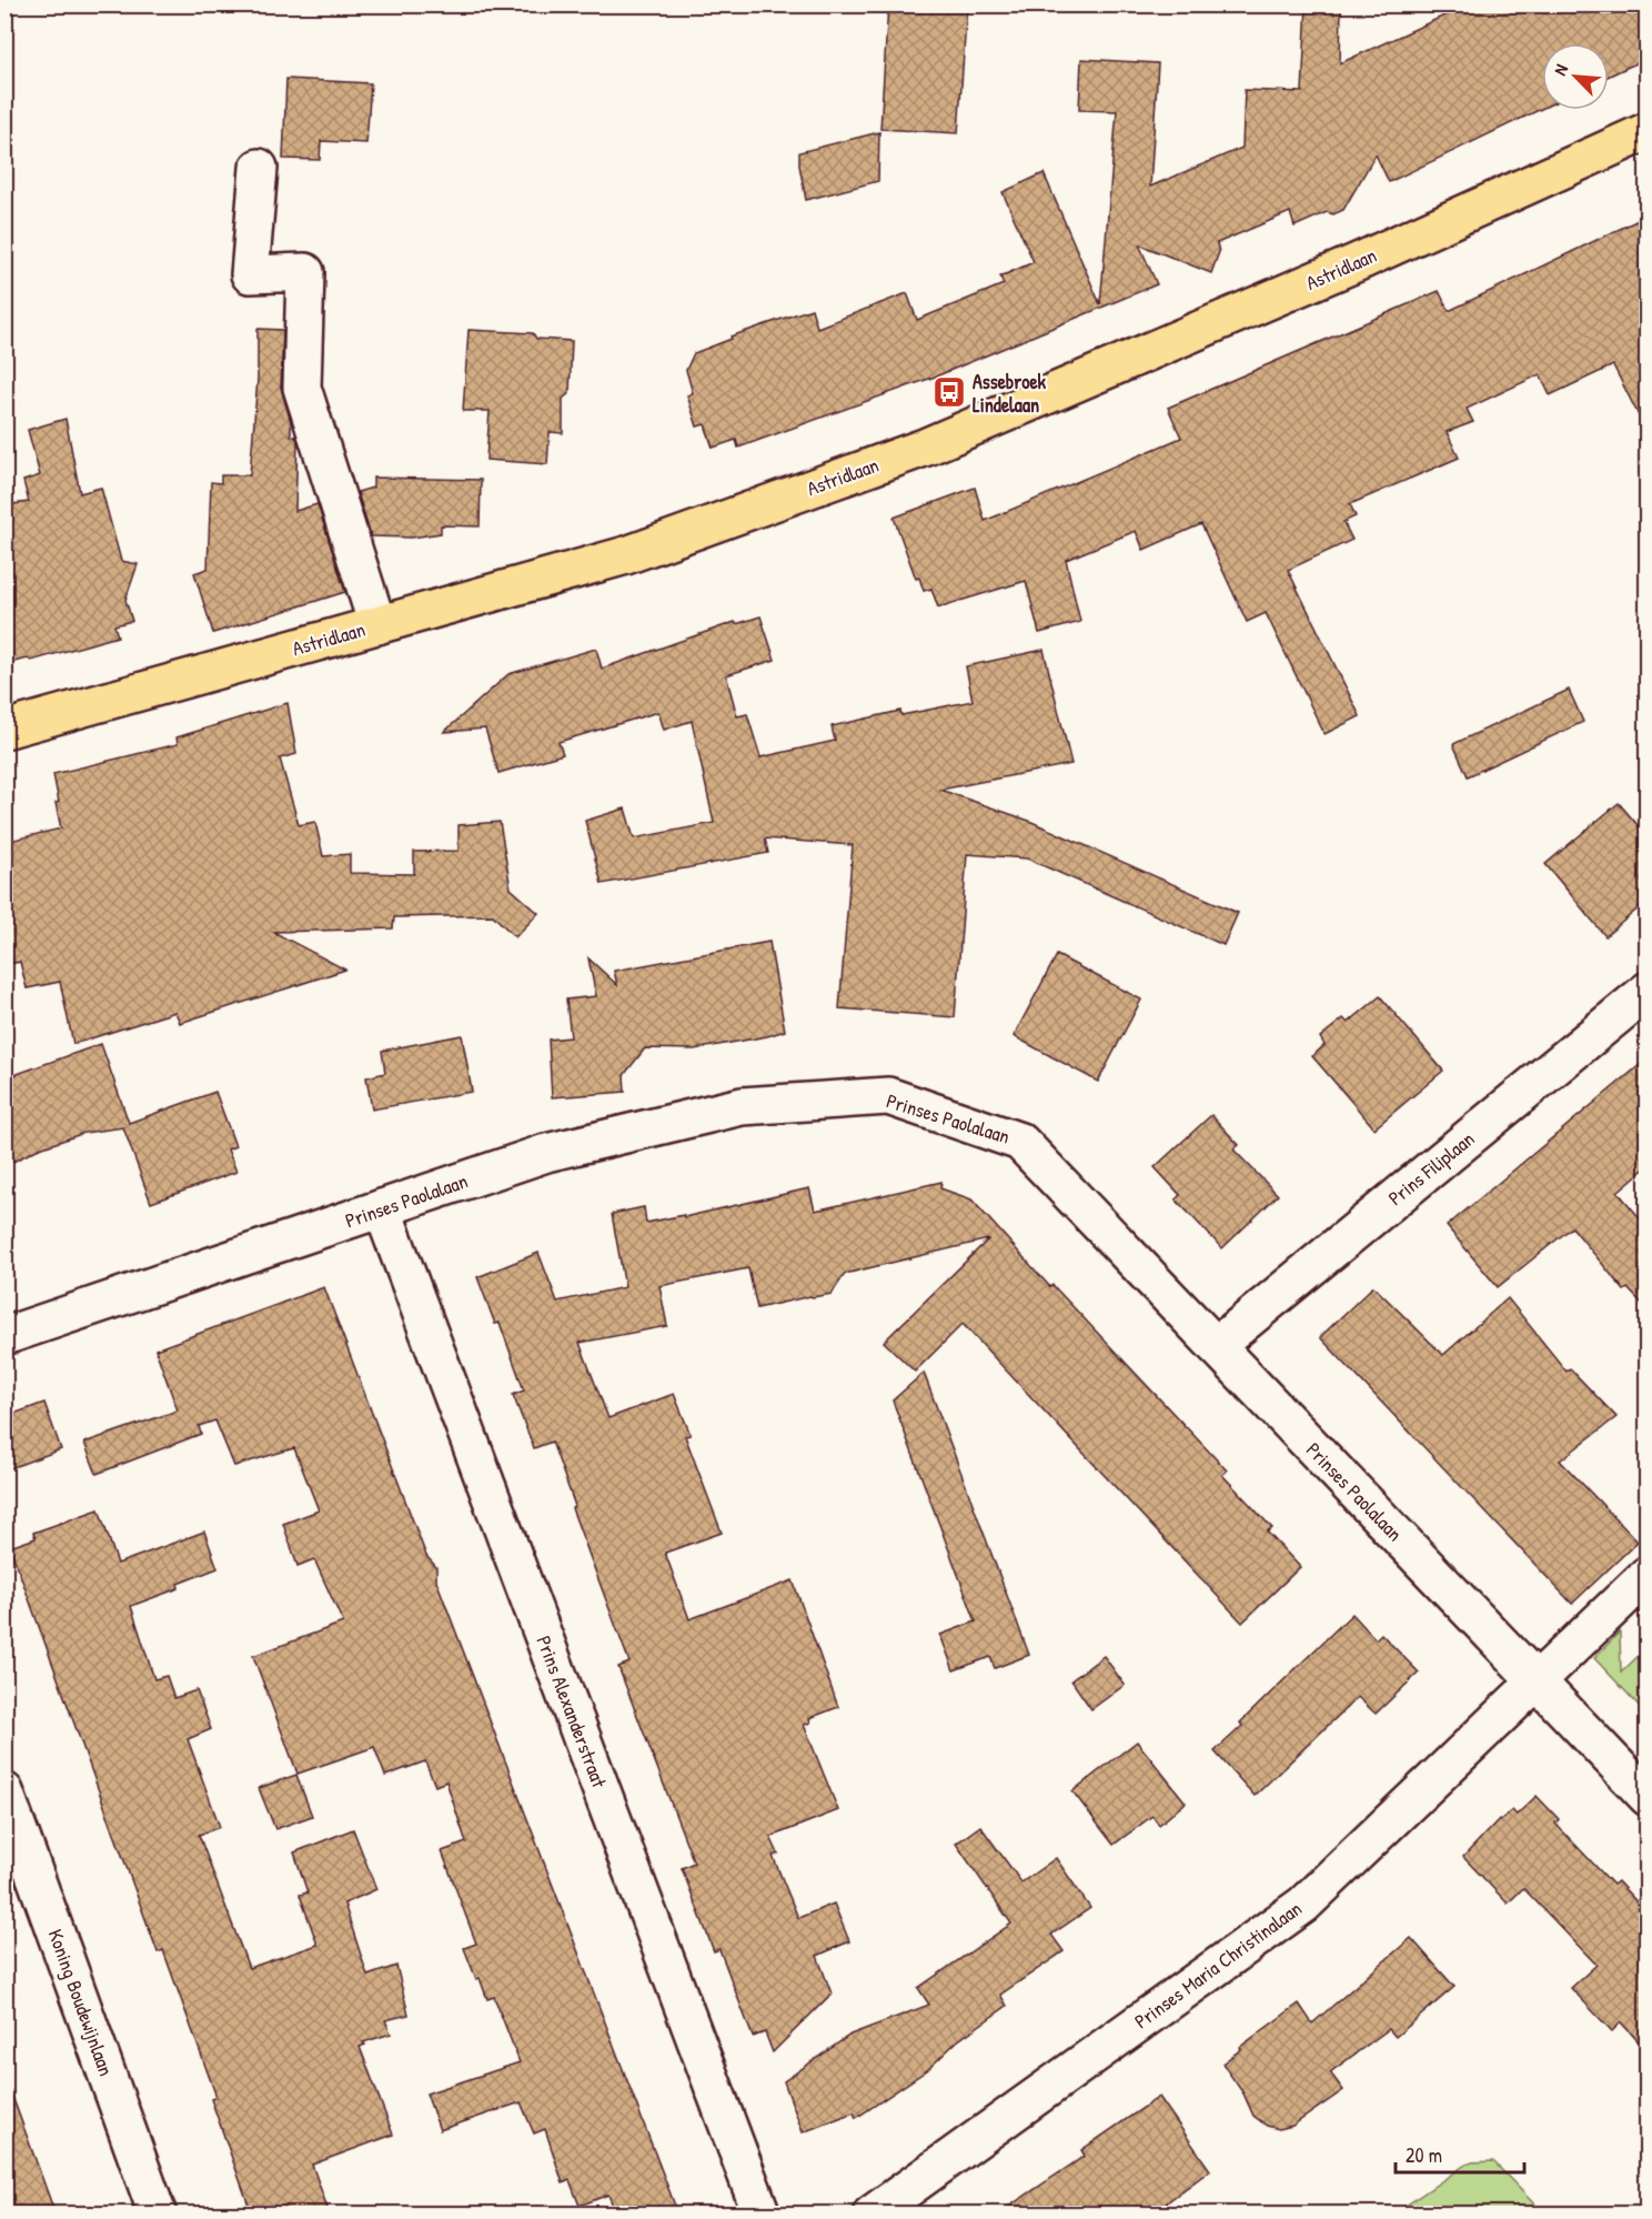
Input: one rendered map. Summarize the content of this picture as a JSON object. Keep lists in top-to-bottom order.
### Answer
{
  "streets": {
    "main road": ["Astridlaan"],
    "street": [
      "Prinses Paolalaan",
      "Prins Filiplaan",
      "Prins Alexanderstraat",
      "Prinses Maria Christinalaan",
      "Koning Boudewijnlaan"
    ]
  },
  "crossings": [
    ["Prinses Paolalaan", "Prins Filiplaan"],
    ["Prinses Paolalaan", "Prins Alexanderstraat"],
    ["Prinses Paolalaan", "Prinses Maria Christinalaan"]
  ],
  "places": {
    "bus stop": ["Assebroek Lindelaan"]
  },
  "scale_bar": "20 m",
  "north": "top left"
}
